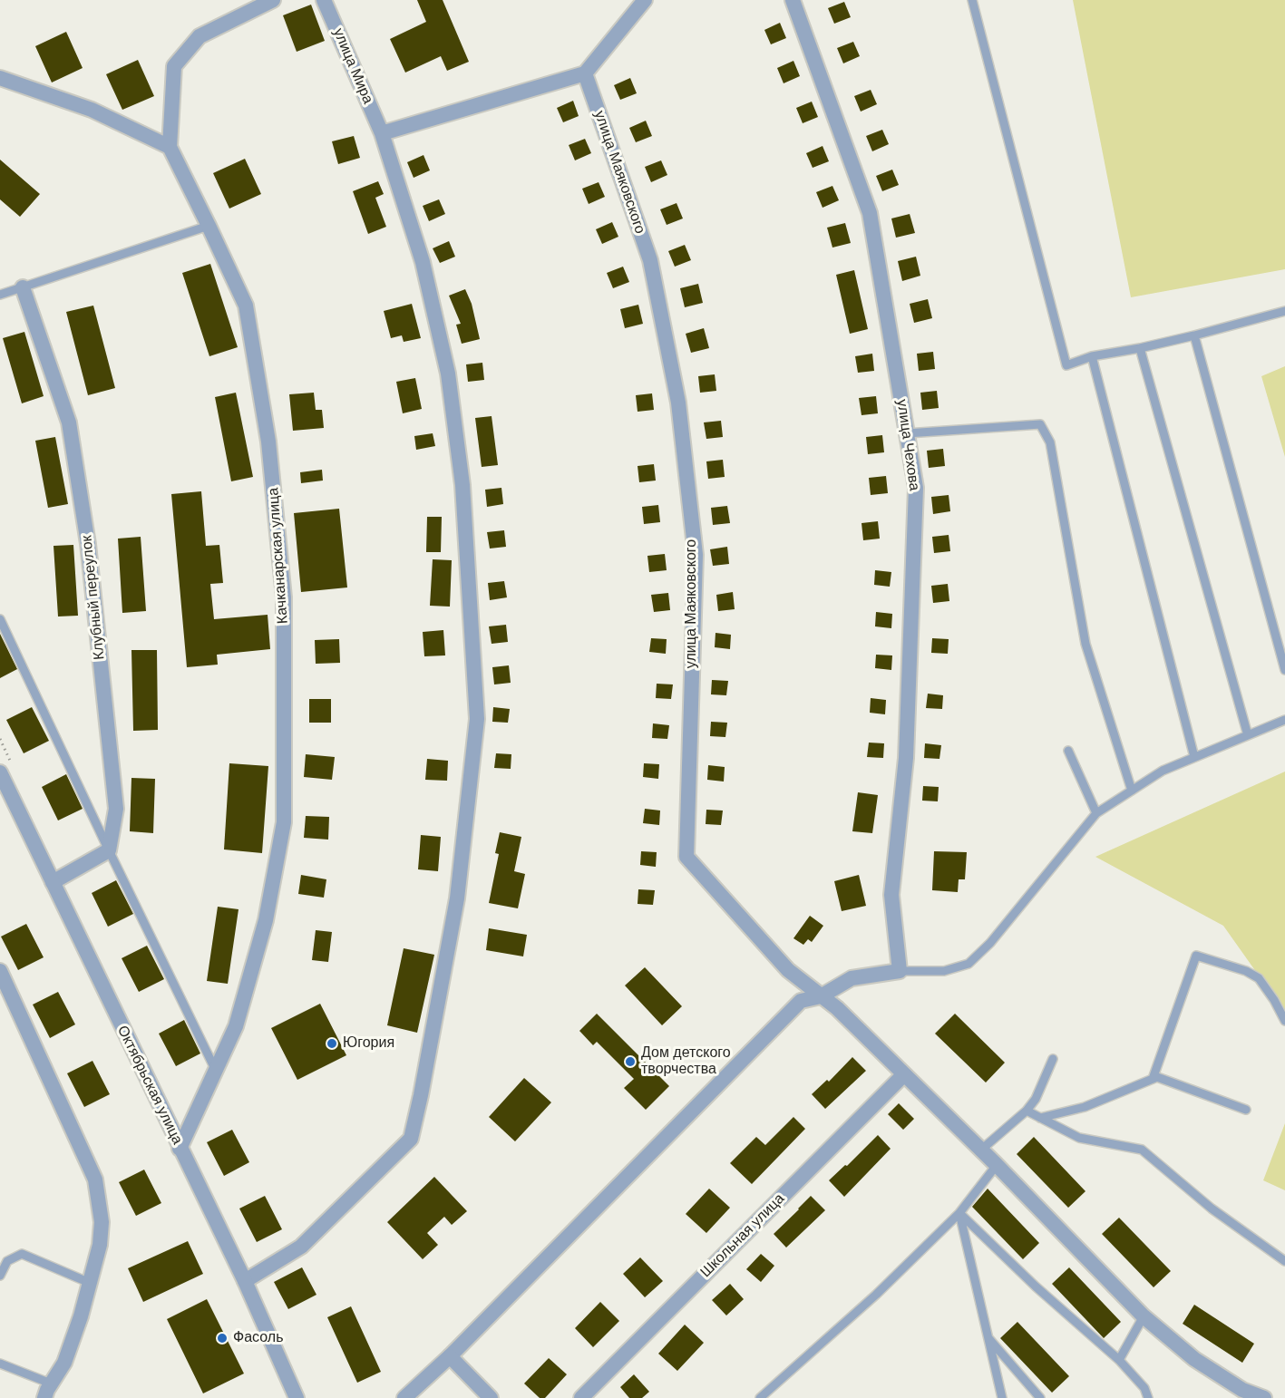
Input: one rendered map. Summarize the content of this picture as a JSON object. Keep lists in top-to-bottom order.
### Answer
{
  "streets": {
    "street": [
      "улица Мира",
      "улица Маяковского",
      "улица Чехова",
      "Качканарская улица",
      "Клубный переулок",
      "Октябрьская улица",
      "Школьная улица"
    ]
  },
  "crossings": [
    ["улица Мира", "Октябрьская улица"],
    ["улица Маяковского", "Школьная улица"],
    ["Качканарская улица", "Октябрьская улица"]
  ],
  "places": ["Югория", "Дом детского творчества", "Фасоль"]
}
